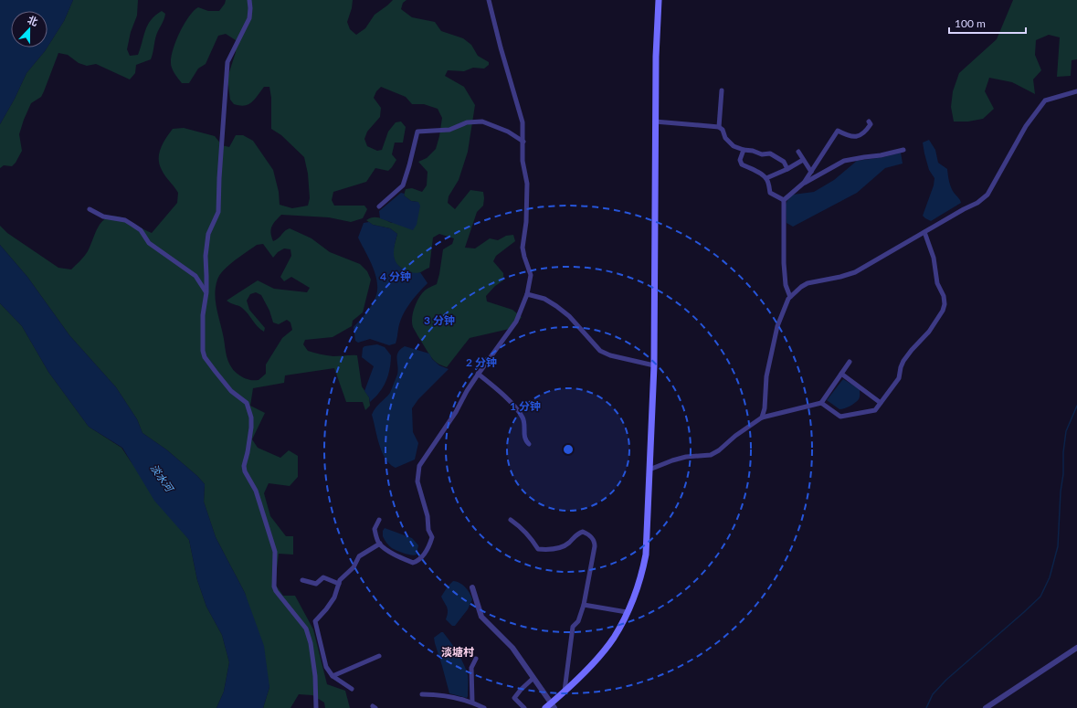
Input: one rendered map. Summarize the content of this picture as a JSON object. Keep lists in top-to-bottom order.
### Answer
{
  "districts": ["淡塘村"],
  "water": ["淡水河"],
  "scale_bar": "100 m",
  "north": "top",
  "rings": [
    "4 分钟",
    "3 分钟",
    "2 分钟",
    "1 分钟"
  ]
}
